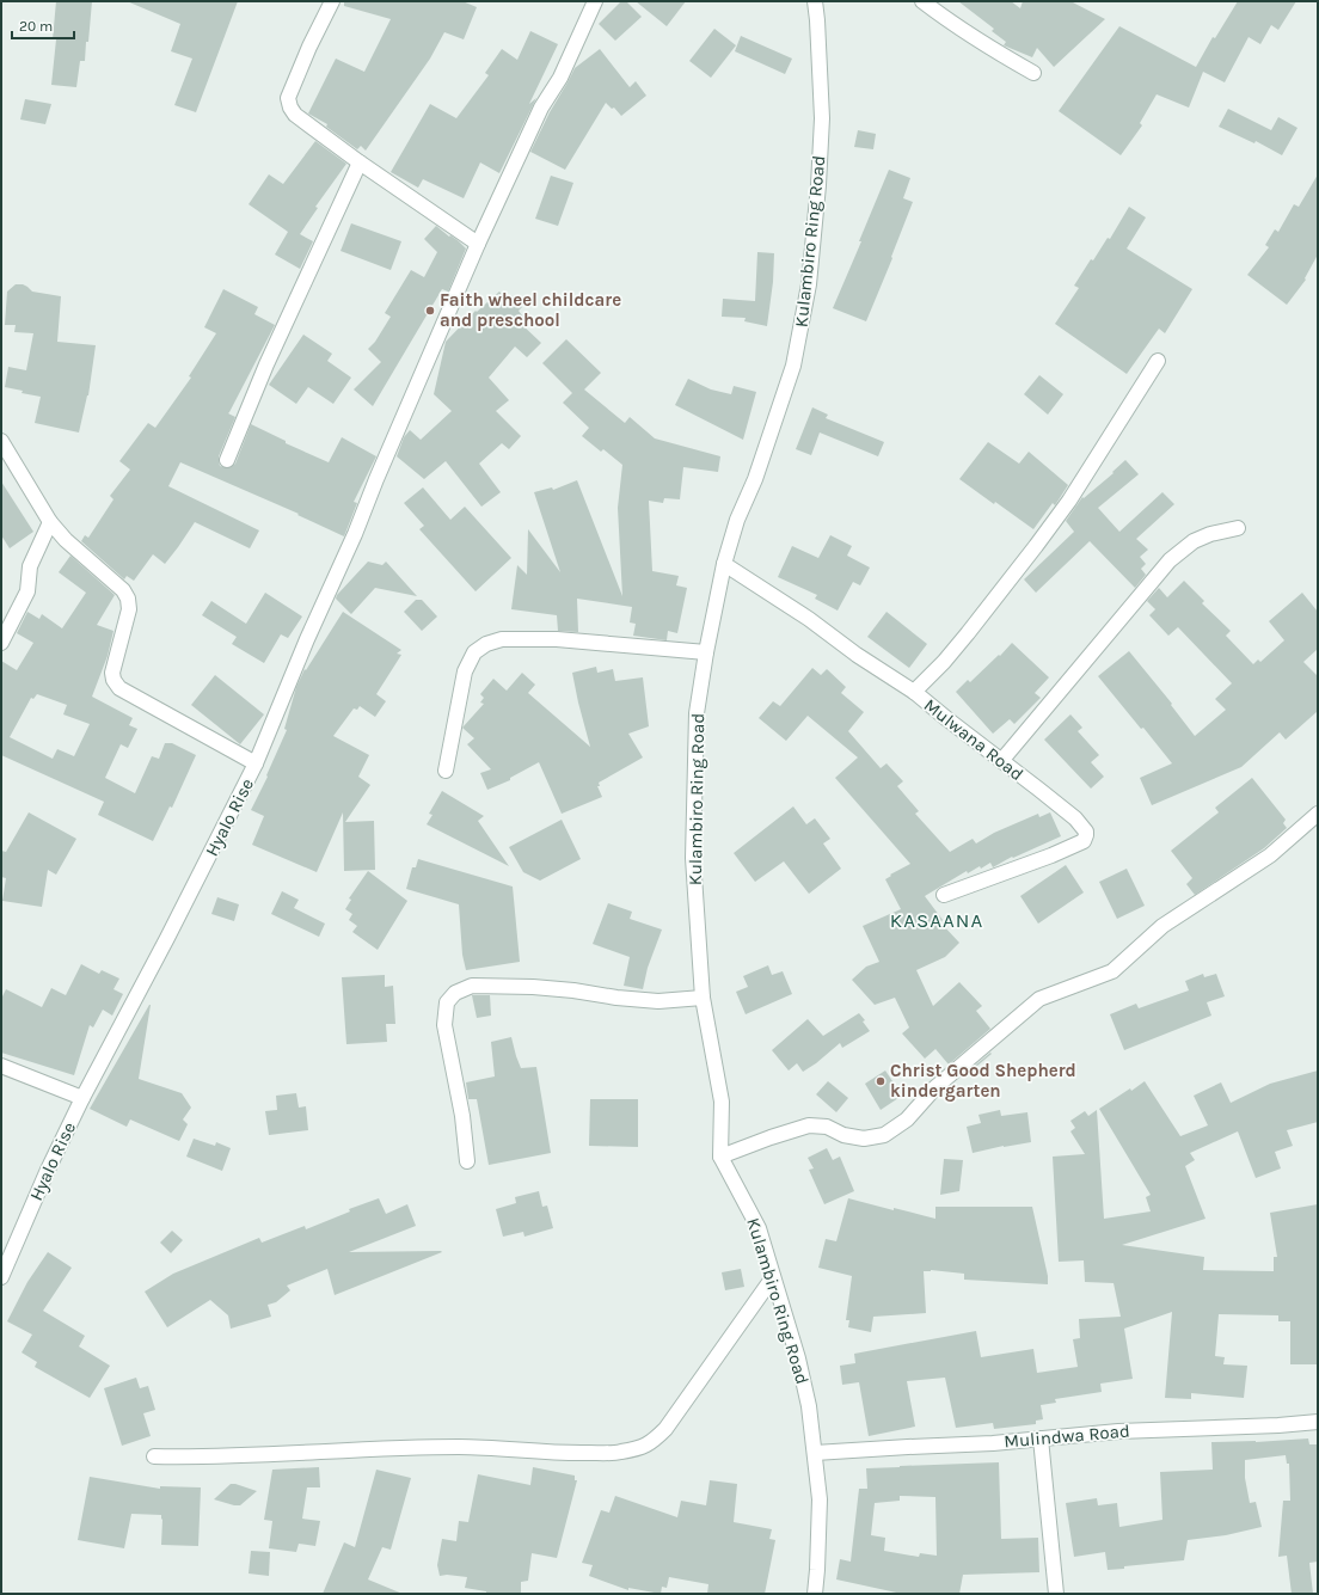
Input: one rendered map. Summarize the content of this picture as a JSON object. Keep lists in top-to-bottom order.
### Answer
{
  "streets": {
    "street": [
      "Kulambiro Ring Road",
      "Mulwana Road",
      "Hyalo Rise",
      "Mulindwa Road"
    ]
  },
  "crossings": [
    ["Kulambiro Ring Road", "Mulwana Road"],
    ["Kulambiro Ring Road", "Mulindwa Road"]
  ],
  "districts": ["KASAANA"],
  "places": ["Faith wheel childcare and preschool", "Christ Good Shepherd kindergarten"],
  "scale_bar": "20 m"
}
